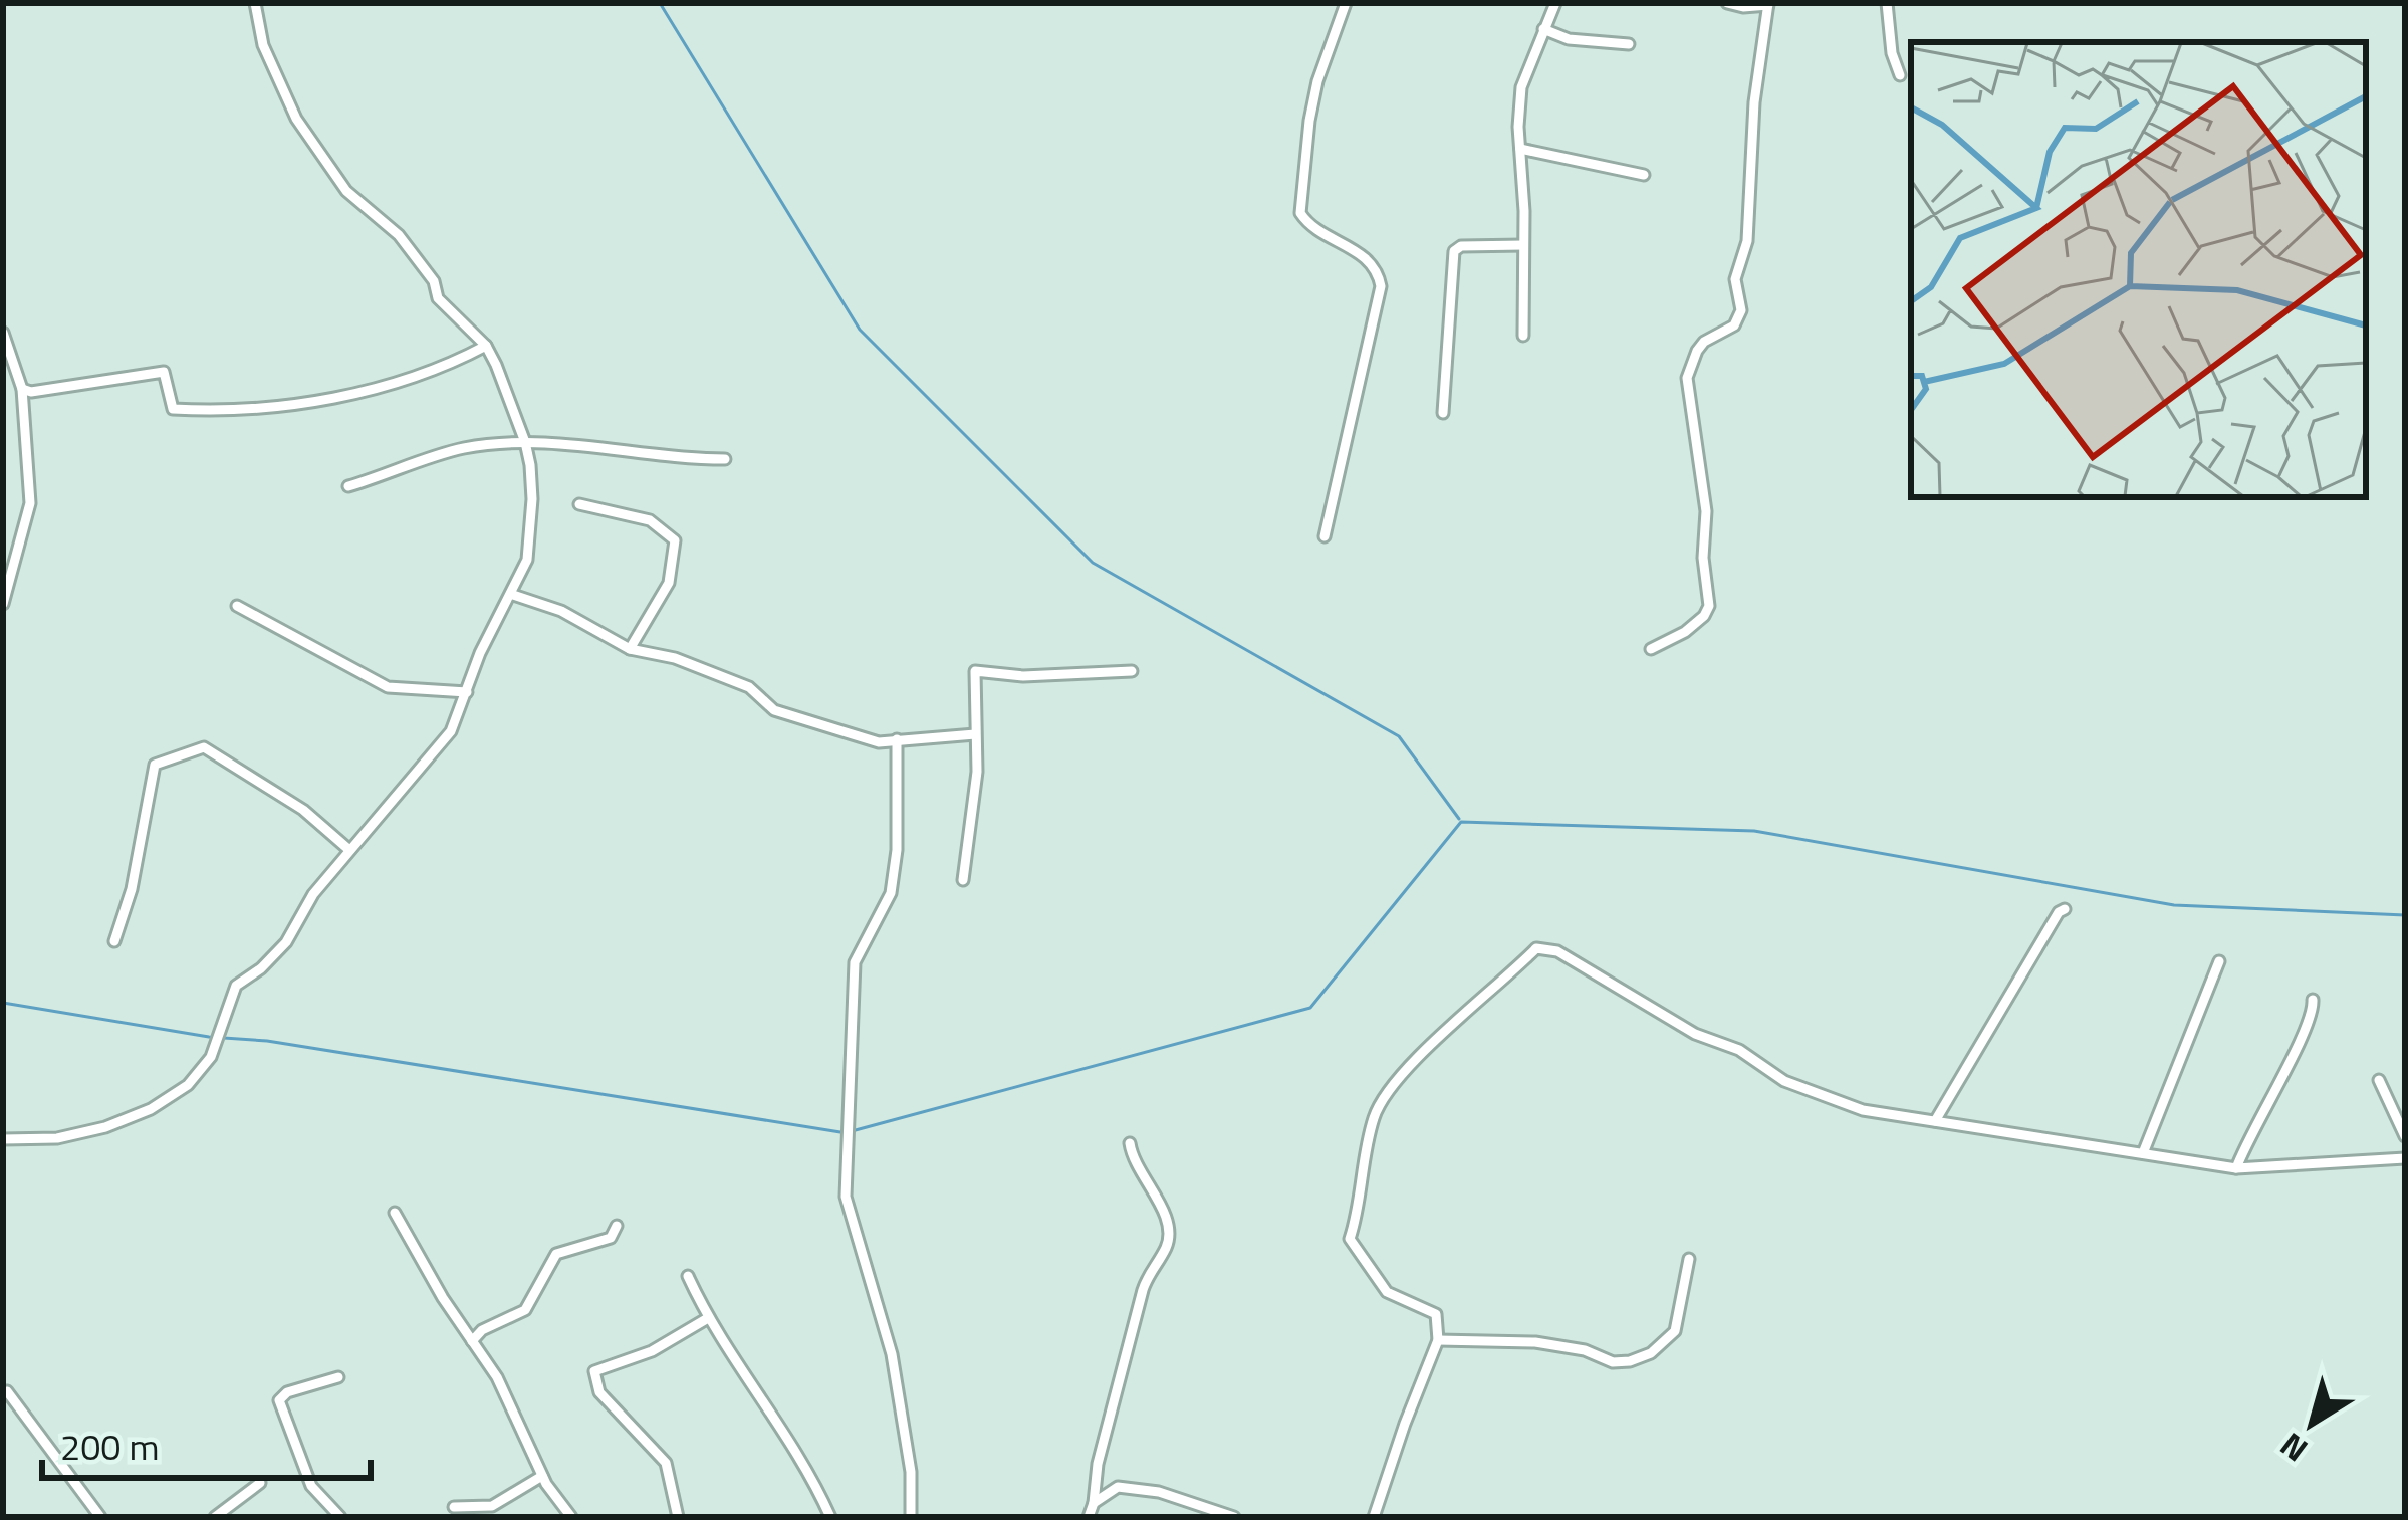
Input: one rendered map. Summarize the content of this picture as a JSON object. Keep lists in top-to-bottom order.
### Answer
{
  "scale_bar": "200 m",
  "north": "bottom left"
}
